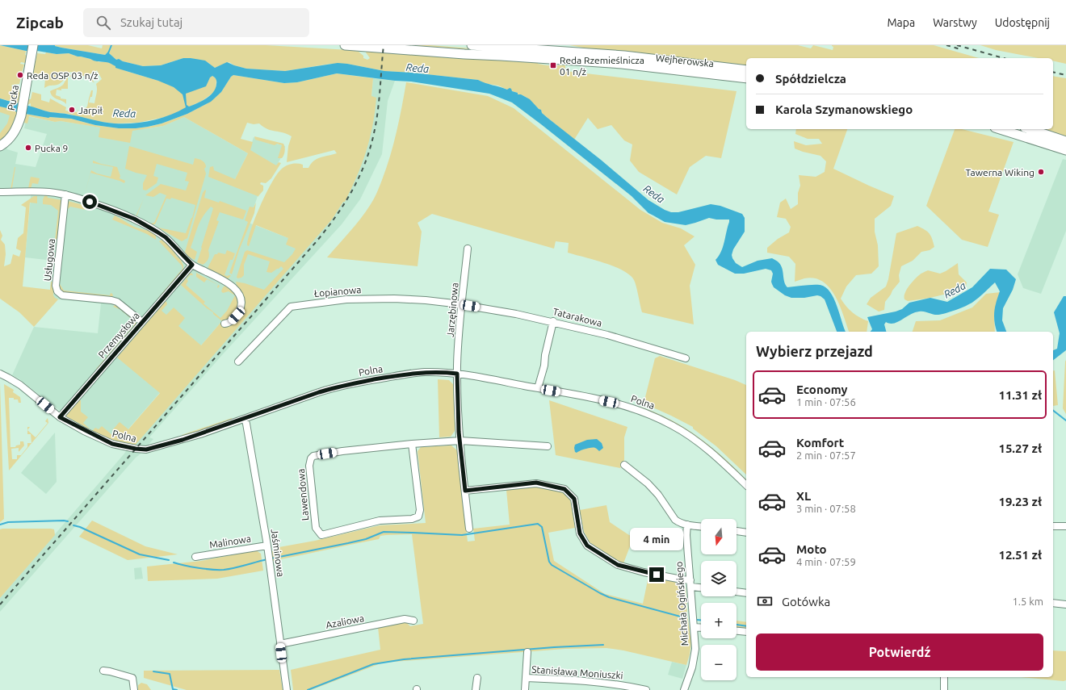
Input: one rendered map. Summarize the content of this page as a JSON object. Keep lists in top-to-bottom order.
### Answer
{
  "streets": {
    "main road": ["Wejherowska", "Pucka"],
    "street": [
      "Usługowa",
      "Łopianowa",
      "Jarzębinowa",
      "Tatarakowa",
      "Przemysłowa",
      "Polna",
      "Lawendowa",
      "Malinowa",
      "Jaśminowa",
      "Michała Ogińskiego",
      "Azaliowa",
      "Stanisława Moniuszki"
    ]
  },
  "crossings": [
    ["Usługowa", "Przemysłowa"],
    ["Łopianowa", "Jarzębinowa"],
    ["Łopianowa", "Tatarakowa"],
    ["Jarzębinowa", "Tatarakowa"],
    ["Jarzębinowa", "Polna"],
    ["Jarzębinowa", "Lawendowa"],
    ["Przemysłowa", "Polna"],
    ["Polna", "Jaśminowa"],
    ["Malinowa", "Jaśminowa"],
    ["Jaśminowa", "Azaliowa"]
  ],
  "water": ["Reda"],
  "places": {
    "transit": ["Reda Rzemieślnicza 01 n/ż"],
    "other": [
      "Reda OSP 03 n/ż",
      "Jarpił",
      "Pucka 9",
      "Tawerna Wiking"
    ]
  },
  "north": "bottom",
  "page": {
    "header": "Zipcab",
    "search": "Szukaj tutaj",
    "nav": ["Mapa", "Warstwy", "Udostępnij"],
    "banner": ["Spółdzielcza", "Karola Szymanowskiego"],
    "heading": "Wybierz przejazd",
    "list": [
      {
        "name": "Economy",
        "note": "1 min · 07:56",
        "value": "11.31 zł"
      },
      {
        "name": "Komfort",
        "note": "2 min · 07:57",
        "value": "15.27 zł"
      },
      {
        "name": "XL",
        "note": "3 min · 07:58",
        "value": "19.23 zł"
      },
      {
        "name": "Moto",
        "note": "4 min · 07:59",
        "value": "12.51 zł"
      }
    ],
    "map_buttons": ["+", "−"],
    "bubble": "4 min",
    "pay": ["Gotówka", "1.5 km"],
    "buttons": "Potwierdź"
  }
}
